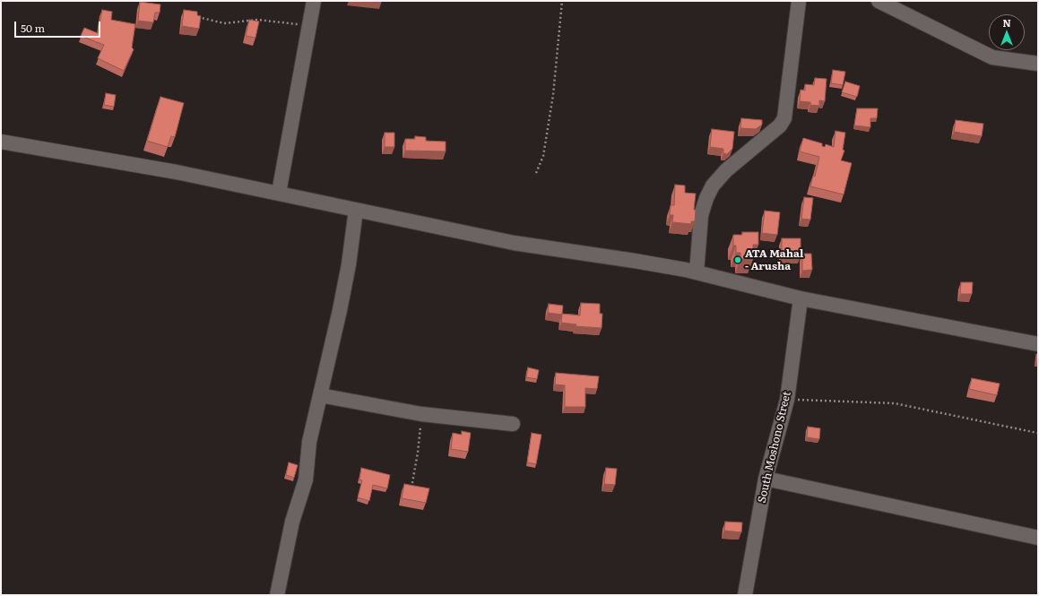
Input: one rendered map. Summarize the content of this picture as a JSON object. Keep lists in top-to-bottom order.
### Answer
{
  "streets": {
    "street": ["South Moshono Street"]
  },
  "places": ["ATA Mahal - Arusha"],
  "scale_bar": "50 m",
  "north": "top"
}
